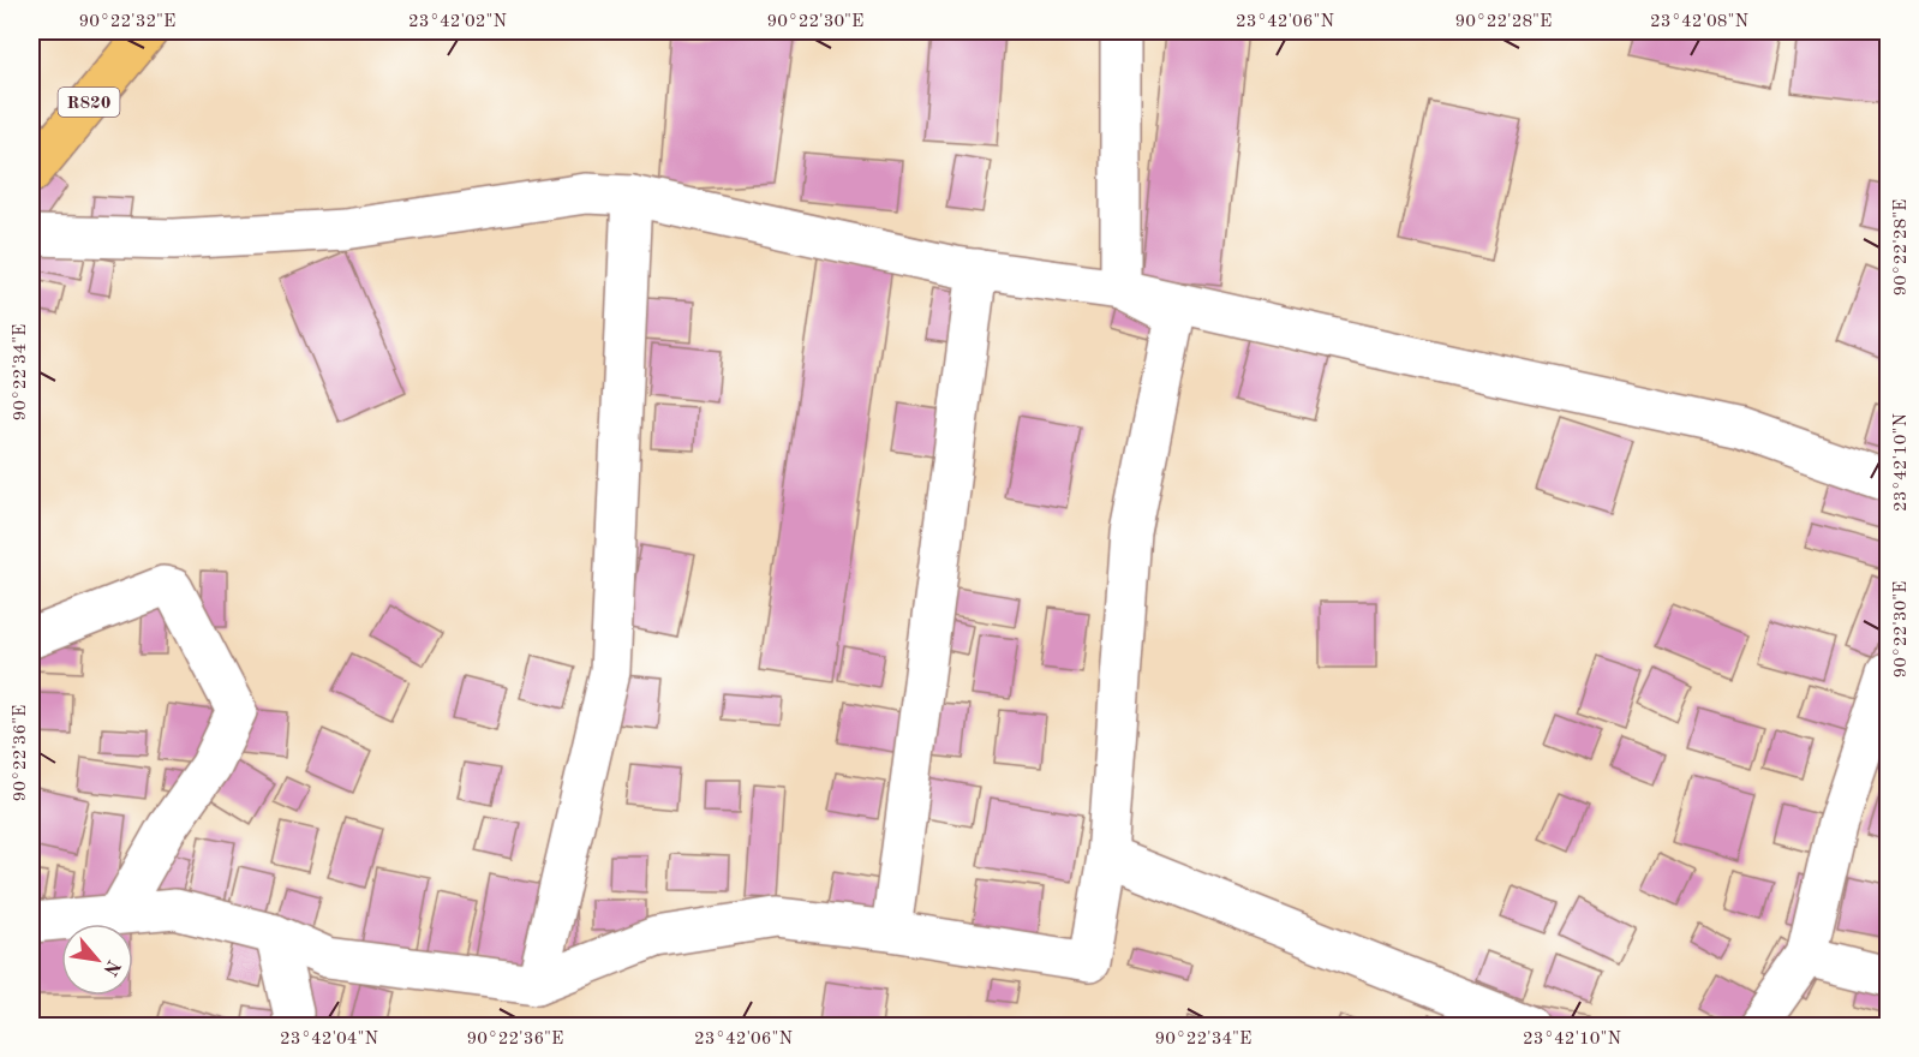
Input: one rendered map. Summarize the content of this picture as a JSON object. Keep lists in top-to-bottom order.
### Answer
{
  "streets": {
    "main road": ["R820"]
  },
  "north": "bottom right",
  "coordinates": [
    "90°22'32\"E",
    "23°42'02\"N",
    "90°22'30\"E",
    "23°42'06\"N",
    "90°22'28\"E",
    "23°42'08\"N",
    "90°22'34\"E",
    "23°42'10\"N",
    "90°22'36\"E",
    "23°42'04\"N"
  ]
}
